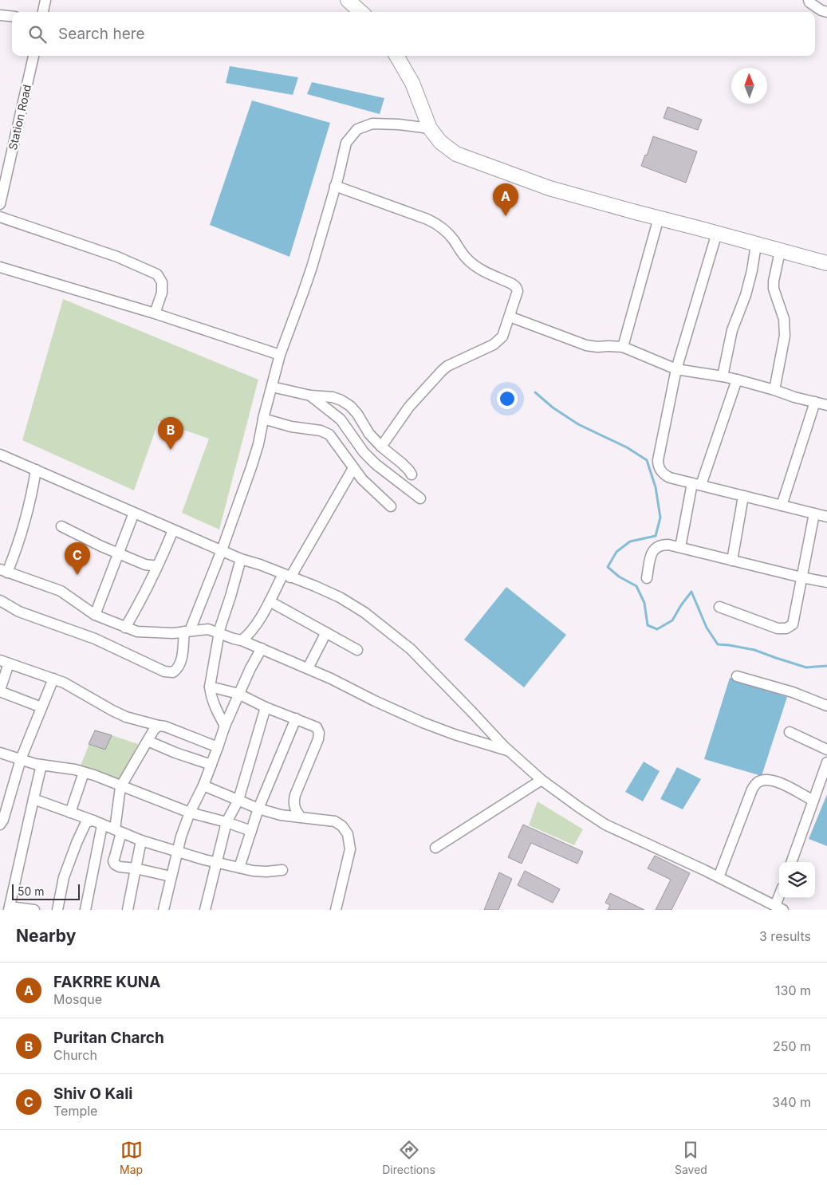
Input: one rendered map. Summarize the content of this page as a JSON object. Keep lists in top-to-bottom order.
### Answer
{
  "streets": {
    "street": ["Station Road"]
  },
  "scale_bar": "50 m",
  "north": "top",
  "page": {
    "search": "Search here",
    "pins": ["A", "B", "C"],
    "scale": "50 m",
    "heading": ["Nearby", "3 results"],
    "list": [
      {
        "mark": "A",
        "name": "FAKRRE KUNA",
        "note": "Mosque",
        "value": "130 m"
      },
      {
        "mark": "B",
        "name": "Puritan Charch",
        "note": "Church",
        "value": "250 m"
      },
      {
        "mark": "C",
        "name": "Shiv O Kali",
        "note": "Temple",
        "value": "340 m"
      }
    ],
    "nav": ["Map", "Directions", "Saved"]
  }
}
